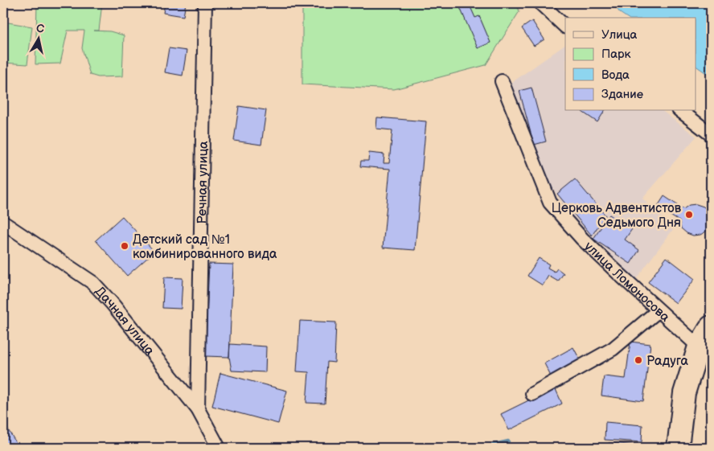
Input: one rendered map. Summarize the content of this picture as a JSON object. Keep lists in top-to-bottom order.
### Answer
{
  "streets": {
    "street": ["Речная улица", "улица Ломоносова", "Дачная улица"]
  },
  "crossings": [
    ["Речная улица", "Дачная улица"]
  ],
  "places": ["Церковь Адвентистов Седьмого Дня", "Детский сад №1 комбинированного вида", "Радуга"],
  "legend": [
    "Улица",
    "Парк",
    "Вода",
    "Здание"
  ],
  "north": "top"
}
